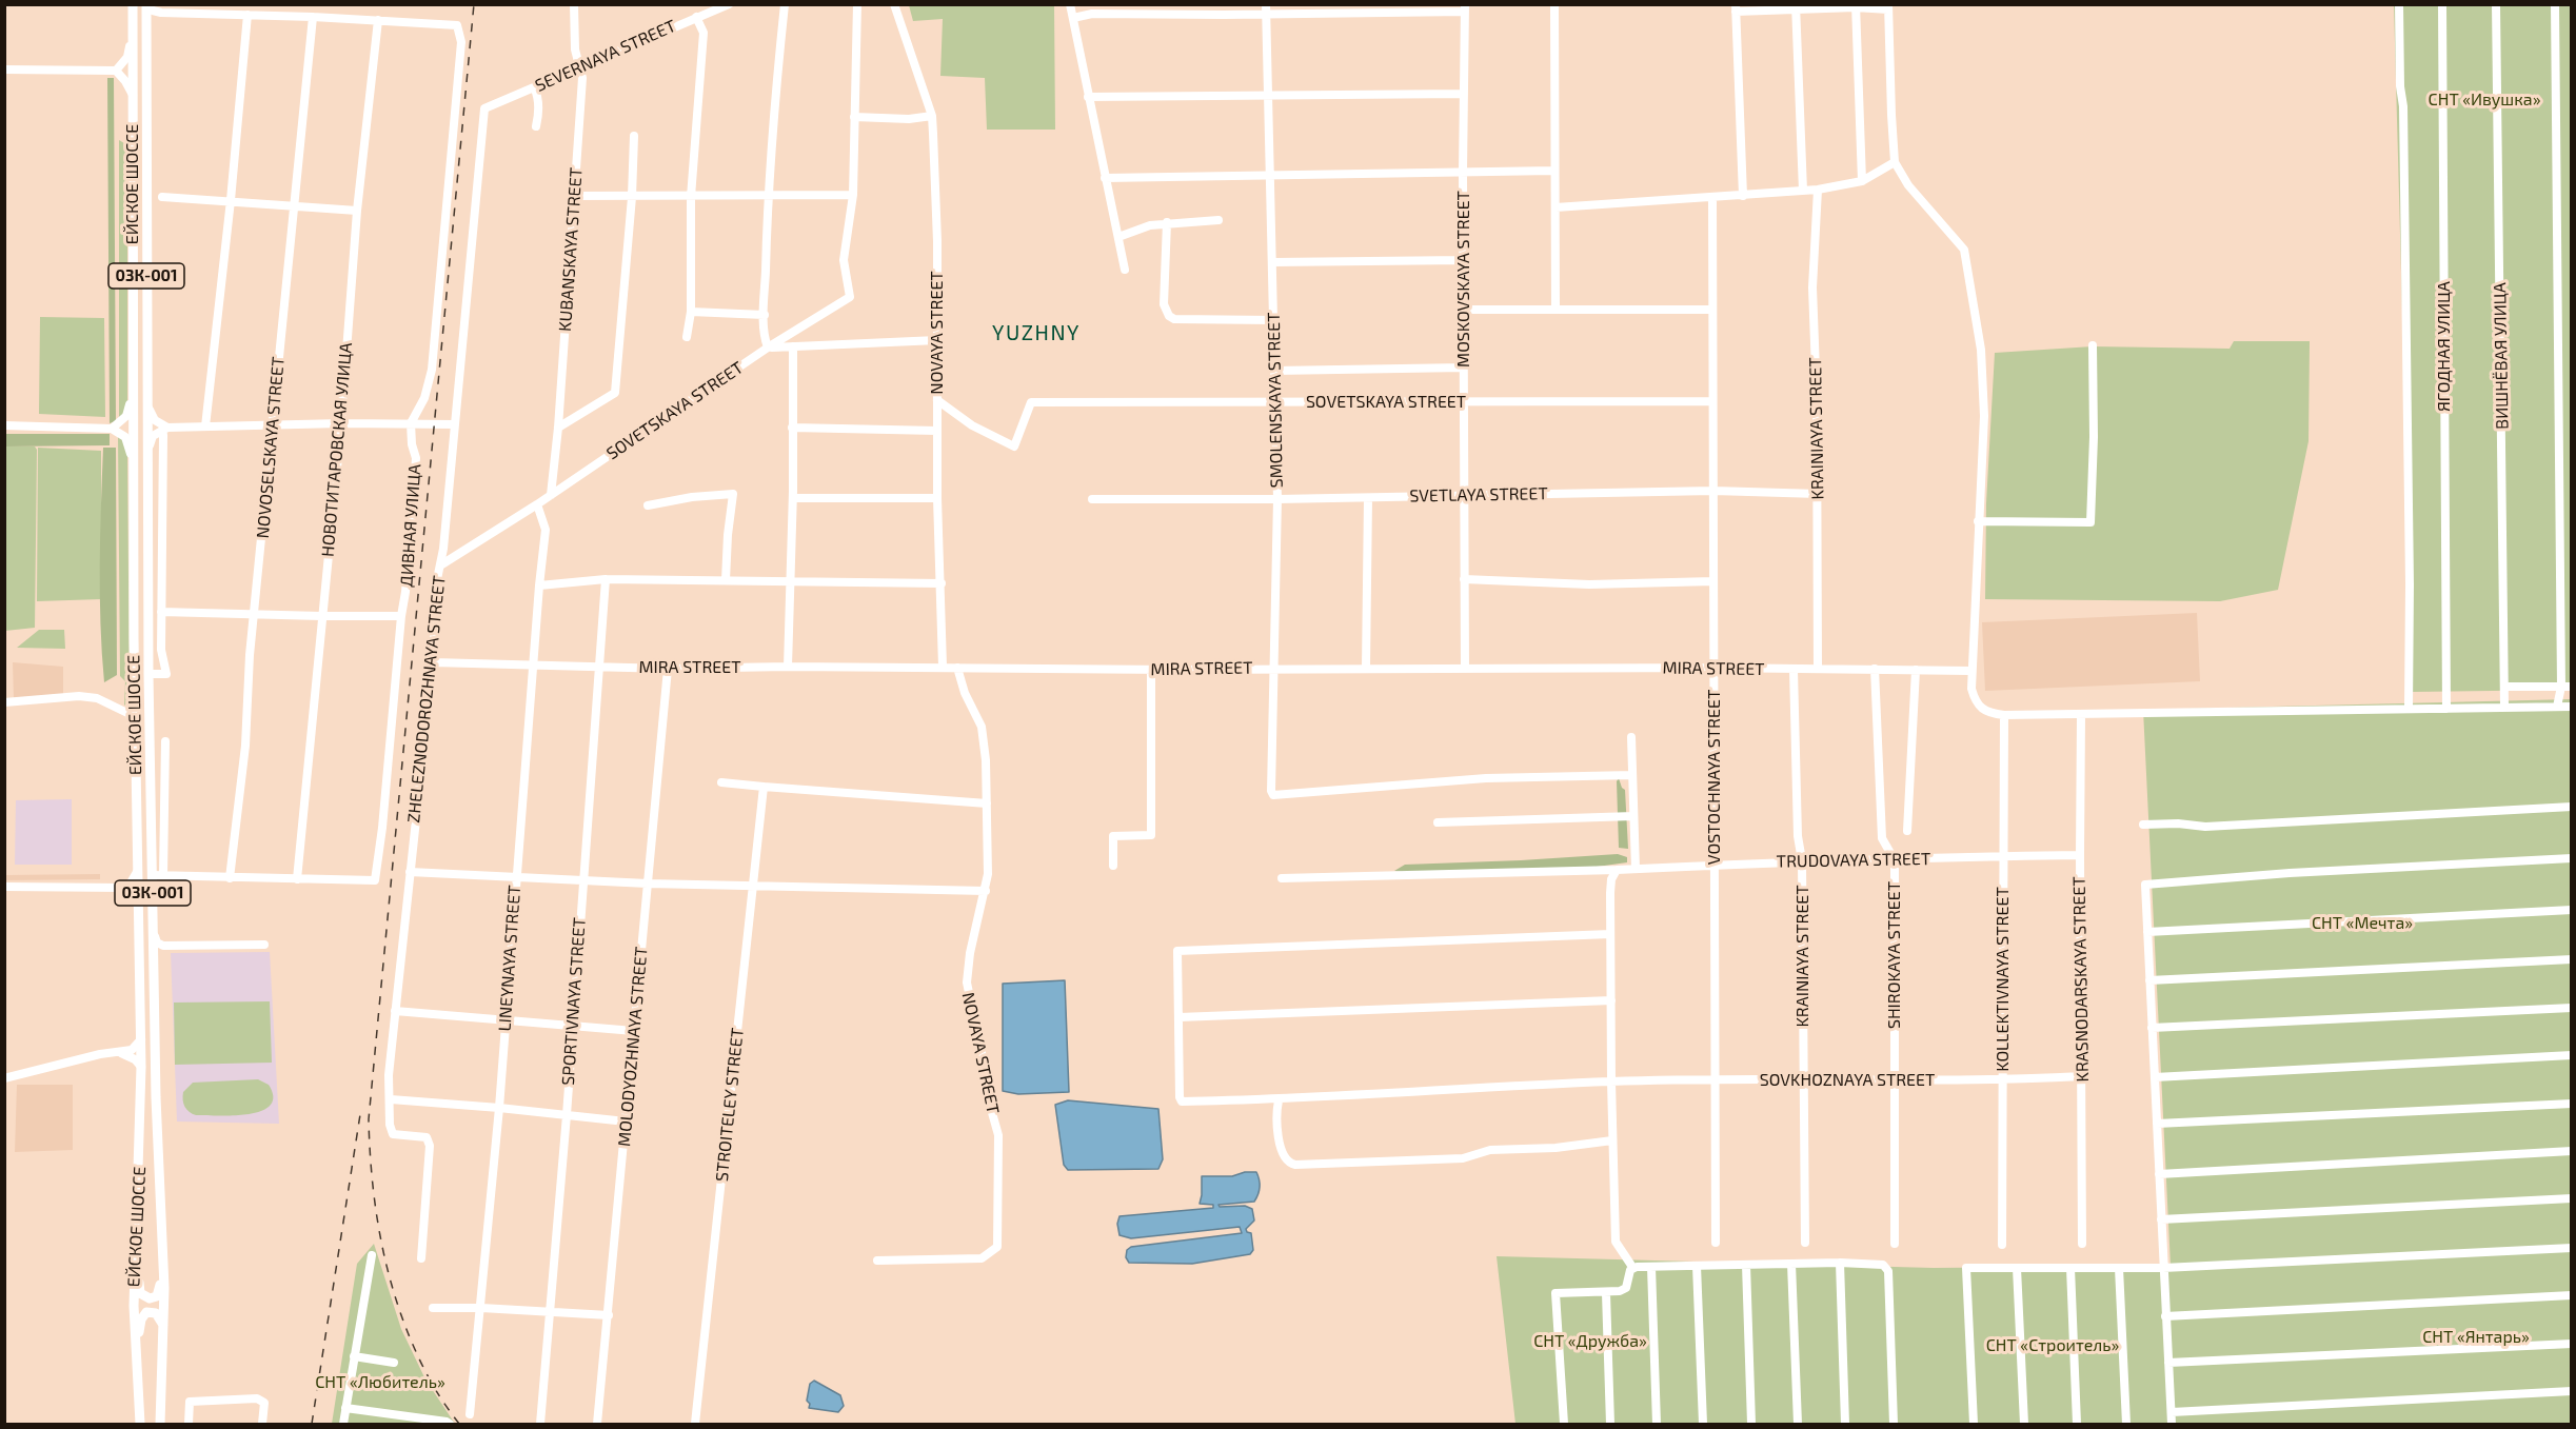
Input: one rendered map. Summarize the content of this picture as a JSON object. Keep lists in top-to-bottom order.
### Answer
{
  "streets": {
    "main road": ["ЕЙСКОЕ ШОССЕ", "03К-001"],
    "street": [
      "SEVERNAYA STREET",
      "KUBANSKAYA STREET",
      "MOSKOVSKAYA STREET",
      "NOVAYA STREET",
      "ЯГОДНАЯ УЛИЦА",
      "ВИШНЁВАЯ УЛИЦА",
      "SMOLENSKAYA STREET",
      "SOVETSKAYA STREET",
      "KRAINIAYA STREET",
      "NOVOSELSKAYA STREET",
      "НОВОТИТАРОВСКАЯ УЛИЦА",
      "SVETLAYA STREET",
      "ДИВНАЯ УЛИЦА",
      "MIRA STREET",
      "ZHELEZNODOROZHNAYA STREET",
      "VOSTOCHNAYA STREET",
      "TRUDOVAYA STREET",
      "SHIROKAYA STREET",
      "LINEYNAYA STREET",
      "KOLLEKTIVNAYA STREET",
      "KRASNODARSKAYA STREET",
      "SPORTIVNAYA STREET",
      "MOLODYOZHNAYA STREET",
      "SOVKHOZNAYA STREET",
      "STROITELEY STREET"
    ]
  },
  "crossings": [
    ["SEVERNAYA STREET", "KUBANSKAYA STREET"],
    ["SEVERNAYA STREET", "ZHELEZNODOROZHNAYA STREET"],
    ["ЕЙСКОЕ ШОССЕ", "03К-001"],
    ["KUBANSKAYA STREET", "SOVETSKAYA STREET"],
    ["MOSKOVSKAYA STREET", "SOVETSKAYA STREET"],
    ["MOSKOVSKAYA STREET", "SVETLAYA STREET"],
    ["MOSKOVSKAYA STREET", "MIRA STREET"],
    ["NOVAYA STREET", "SOVETSKAYA STREET"],
    ["NOVAYA STREET", "MIRA STREET"],
    ["SMOLENSKAYA STREET", "SOVETSKAYA STREET"],
    ["SMOLENSKAYA STREET", "SVETLAYA STREET"],
    ["SMOLENSKAYA STREET", "MIRA STREET"],
    ["SOVETSKAYA STREET", "ZHELEZNODOROZHNAYA STREET"],
    ["SOVETSKAYA STREET", "VOSTOCHNAYA STREET"],
    ["SOVETSKAYA STREET", "LINEYNAYA STREET"],
    ["KRAINIAYA STREET", "SVETLAYA STREET"],
    ["KRAINIAYA STREET", "MIRA STREET"],
    ["KRAINIAYA STREET", "TRUDOVAYA STREET"],
    ["KRAINIAYA STREET", "SOVKHOZNAYA STREET"],
    ["НОВОТИТАРОВСКАЯ УЛИЦА", "ДИВНАЯ УЛИЦА"],
    ["SVETLAYA STREET", "VOSTOCHNAYA STREET"],
    ["MIRA STREET", "ZHELEZNODOROZHNAYA STREET"],
    ["MIRA STREET", "VOSTOCHNAYA STREET"],
    ["MIRA STREET", "SHIROKAYA STREET"],
    ["MIRA STREET", "LINEYNAYA STREET"],
    ["MIRA STREET", "SPORTIVNAYA STREET"],
    ["MIRA STREET", "MOLODYOZHNAYA STREET"],
    ["VOSTOCHNAYA STREET", "TRUDOVAYA STREET"],
    ["VOSTOCHNAYA STREET", "SOVKHOZNAYA STREET"],
    ["TRUDOVAYA STREET", "SHIROKAYA STREET"],
    ["TRUDOVAYA STREET", "KOLLEKTIVNAYA STREET"],
    ["TRUDOVAYA STREET", "KRASNODARSKAYA STREET"],
    ["SHIROKAYA STREET", "SOVKHOZNAYA STREET"],
    ["KOLLEKTIVNAYA STREET", "SOVKHOZNAYA STREET"],
    ["KRASNODARSKAYA STREET", "SOVKHOZNAYA STREET"]
  ],
  "districts": ["YUZHNY"],
  "parks": [
    "СНТ «Ивушка»",
    "СНТ «Мечта»",
    "СНТ «Янтарь»",
    "СНТ «Дружба»",
    "СНТ «Строитель»",
    "СНТ «Любитель»"
  ]
}
